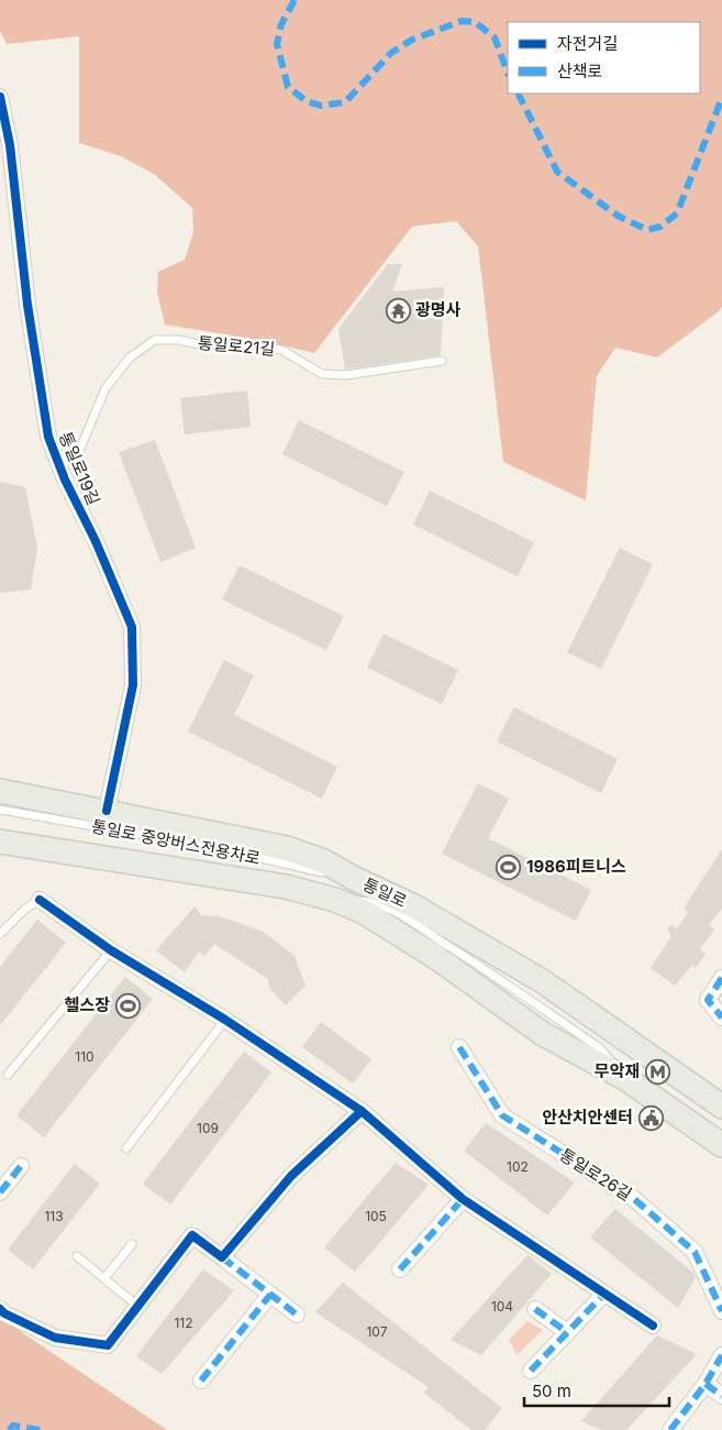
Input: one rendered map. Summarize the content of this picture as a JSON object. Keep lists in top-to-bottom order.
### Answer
{
  "streets": {
    "main road": ["통일로"],
    "street": ["통일로19길", "통일로26길"],
    "lane": ["통일로21길", "통일로 중앙버스전용차로"]
  },
  "crossings": [
    ["통일로21길", "통일로19길"],
    ["통일로19길", "통일로"],
    ["통일로 중앙버스전용차로", "통일로"]
  ],
  "places": {
    "temple": ["광명사"],
    "sports": ["1986피트니스", "헬스장"],
    "metro station": ["무악재"],
    "public building": ["안산치안센터"]
  },
  "house_numbers": [
    "110",
    "109",
    "102",
    "113",
    "105",
    "104",
    "112",
    "107"
  ],
  "legend": ["자전거길", "산책로"],
  "scale_bar": "50 m"
}
